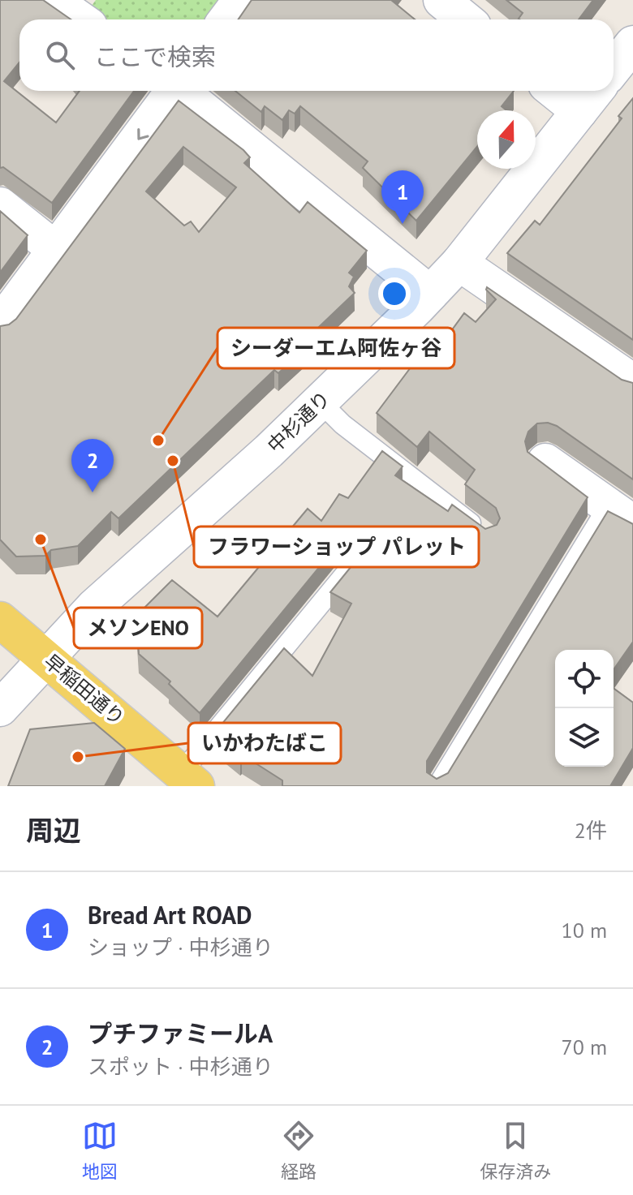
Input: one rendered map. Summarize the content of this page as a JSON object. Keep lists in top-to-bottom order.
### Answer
{
  "streets": {
    "main road": ["早稲田通り"],
    "street": ["中杉通り"]
  },
  "crossings": [
    ["中杉通り", "早稲田通り"]
  ],
  "places": [
    "シーダーエム阿佐ヶ谷",
    "フラワーショップ パレット",
    "メソンENO",
    "いかわたばこ"
  ],
  "north": "top",
  "page": {
    "search": "ここで検索",
    "pins": ["1", "2"],
    "heading": ["周辺", "2件"],
    "list": [
      {
        "mark": "1",
        "name": "Bread Art ROAD",
        "note": "ショップ · 中杉通り",
        "value": "10 m"
      },
      {
        "mark": "2",
        "name": "プチファミールA",
        "note": "スポット · 中杉通り",
        "value": "70 m"
      }
    ],
    "nav": ["地図", "経路", "保存済み"]
  }
}
